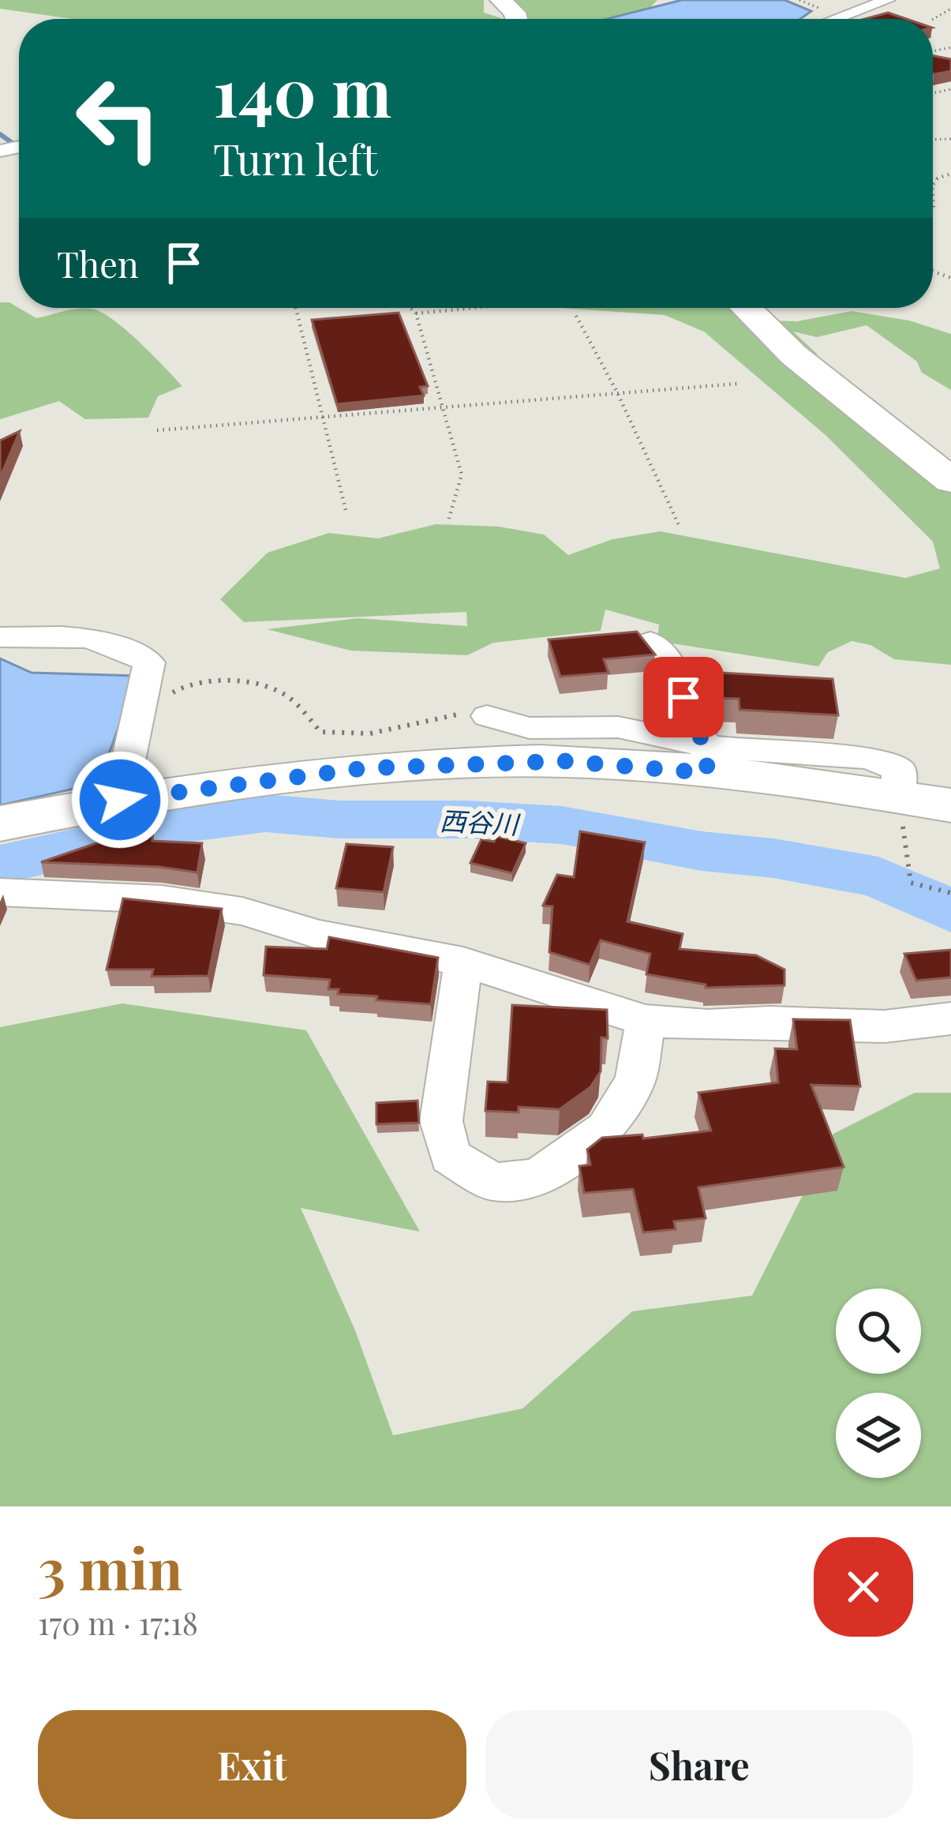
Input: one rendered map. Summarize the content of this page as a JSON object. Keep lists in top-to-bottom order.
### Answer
{
  "water": ["西谷川"],
  "page": {
    "turn": ["140 m", "Turn left"],
    "then": "Then",
    "heading": ["3 min", "170 m · 17:18"],
    "buttons": ["Exit", "Share"]
  }
}
